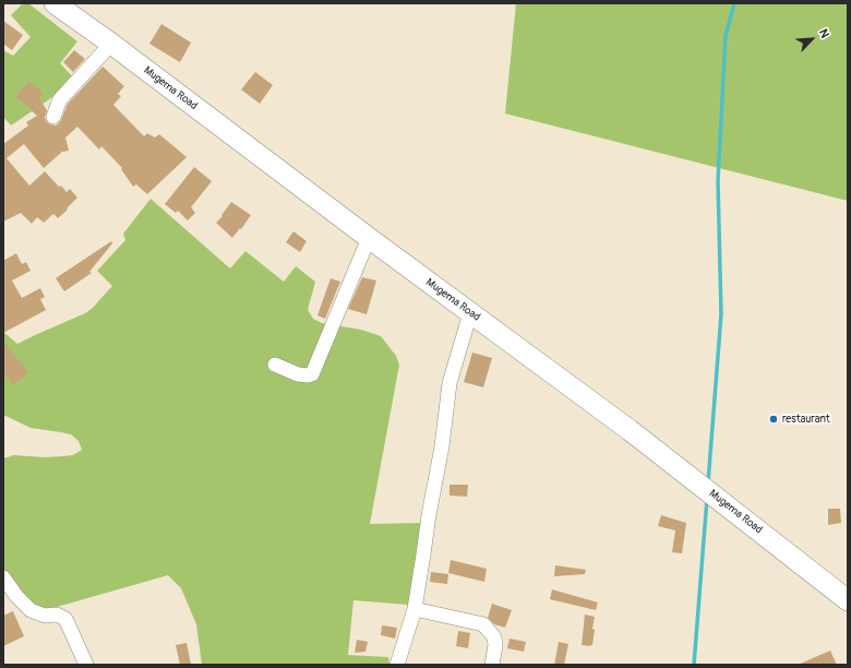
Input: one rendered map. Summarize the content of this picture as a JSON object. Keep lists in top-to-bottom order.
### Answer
{
  "streets": {
    "street": ["Mugema Road"]
  },
  "places": ["restaurant"],
  "north": "top right"
}
